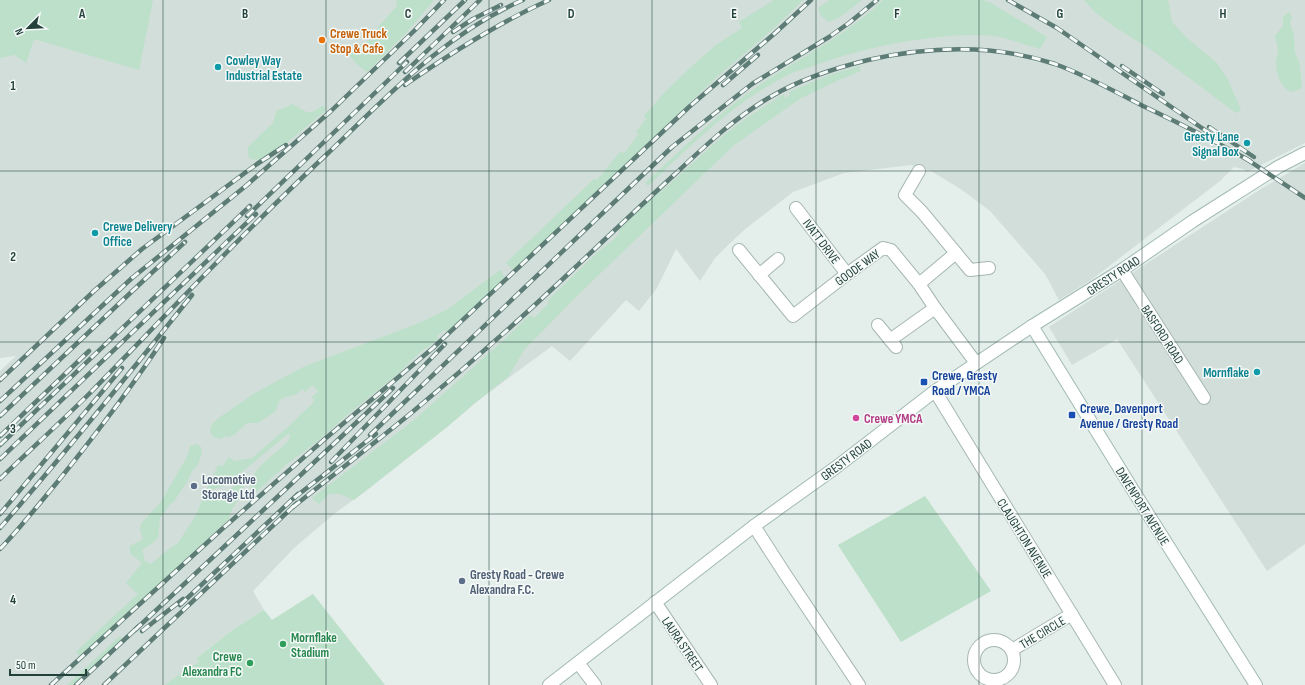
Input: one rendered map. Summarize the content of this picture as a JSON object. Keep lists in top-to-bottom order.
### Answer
{
  "streets": {
    "street": [
      "IVATT DRIVE",
      "GOODE WAY",
      "GRESTY ROAD",
      "BASFORD ROAD",
      "DAVENPORT AVENUE",
      "CLAUGHTON AVENUE",
      "THE CIRCLE",
      "LAURA STREET"
    ]
  },
  "crossings": [
    ["IVATT DRIVE", "GOODE WAY"],
    ["GOODE WAY", "GRESTY ROAD"],
    ["GRESTY ROAD", "BASFORD ROAD"],
    ["GRESTY ROAD", "DAVENPORT AVENUE"],
    ["GRESTY ROAD", "CLAUGHTON AVENUE"],
    ["GRESTY ROAD", "LAURA STREET"],
    ["CLAUGHTON AVENUE", "THE CIRCLE"]
  ],
  "places": {
    "other": [
      "Crewe Truck Stop & Cafe",
      "Cowley Way Industrial Estate",
      "Gresty Lane Signal Box",
      "Crewe Delivery Office",
      "Mornflake",
      "Crewe YMCA",
      "Locomotive Storage Ltd",
      "Gresty Road - Crewe Alexandra F.C.",
      "Mornflake Stadium",
      "Crewe Alexandra FC"
    ],
    "transit": ["Crewe, Gresty Road / YMCA", "Crewe, Davenport Avenue / Gresty Road"]
  },
  "scale_bar": "50 m",
  "north": "bottom left",
  "grid": {
    "columns": [
      "A",
      "B",
      "C",
      "D",
      "E",
      "F",
      "G",
      "H"
    ],
    "rows": [
      "1",
      "2",
      "3",
      "4"
    ]
  }
}
